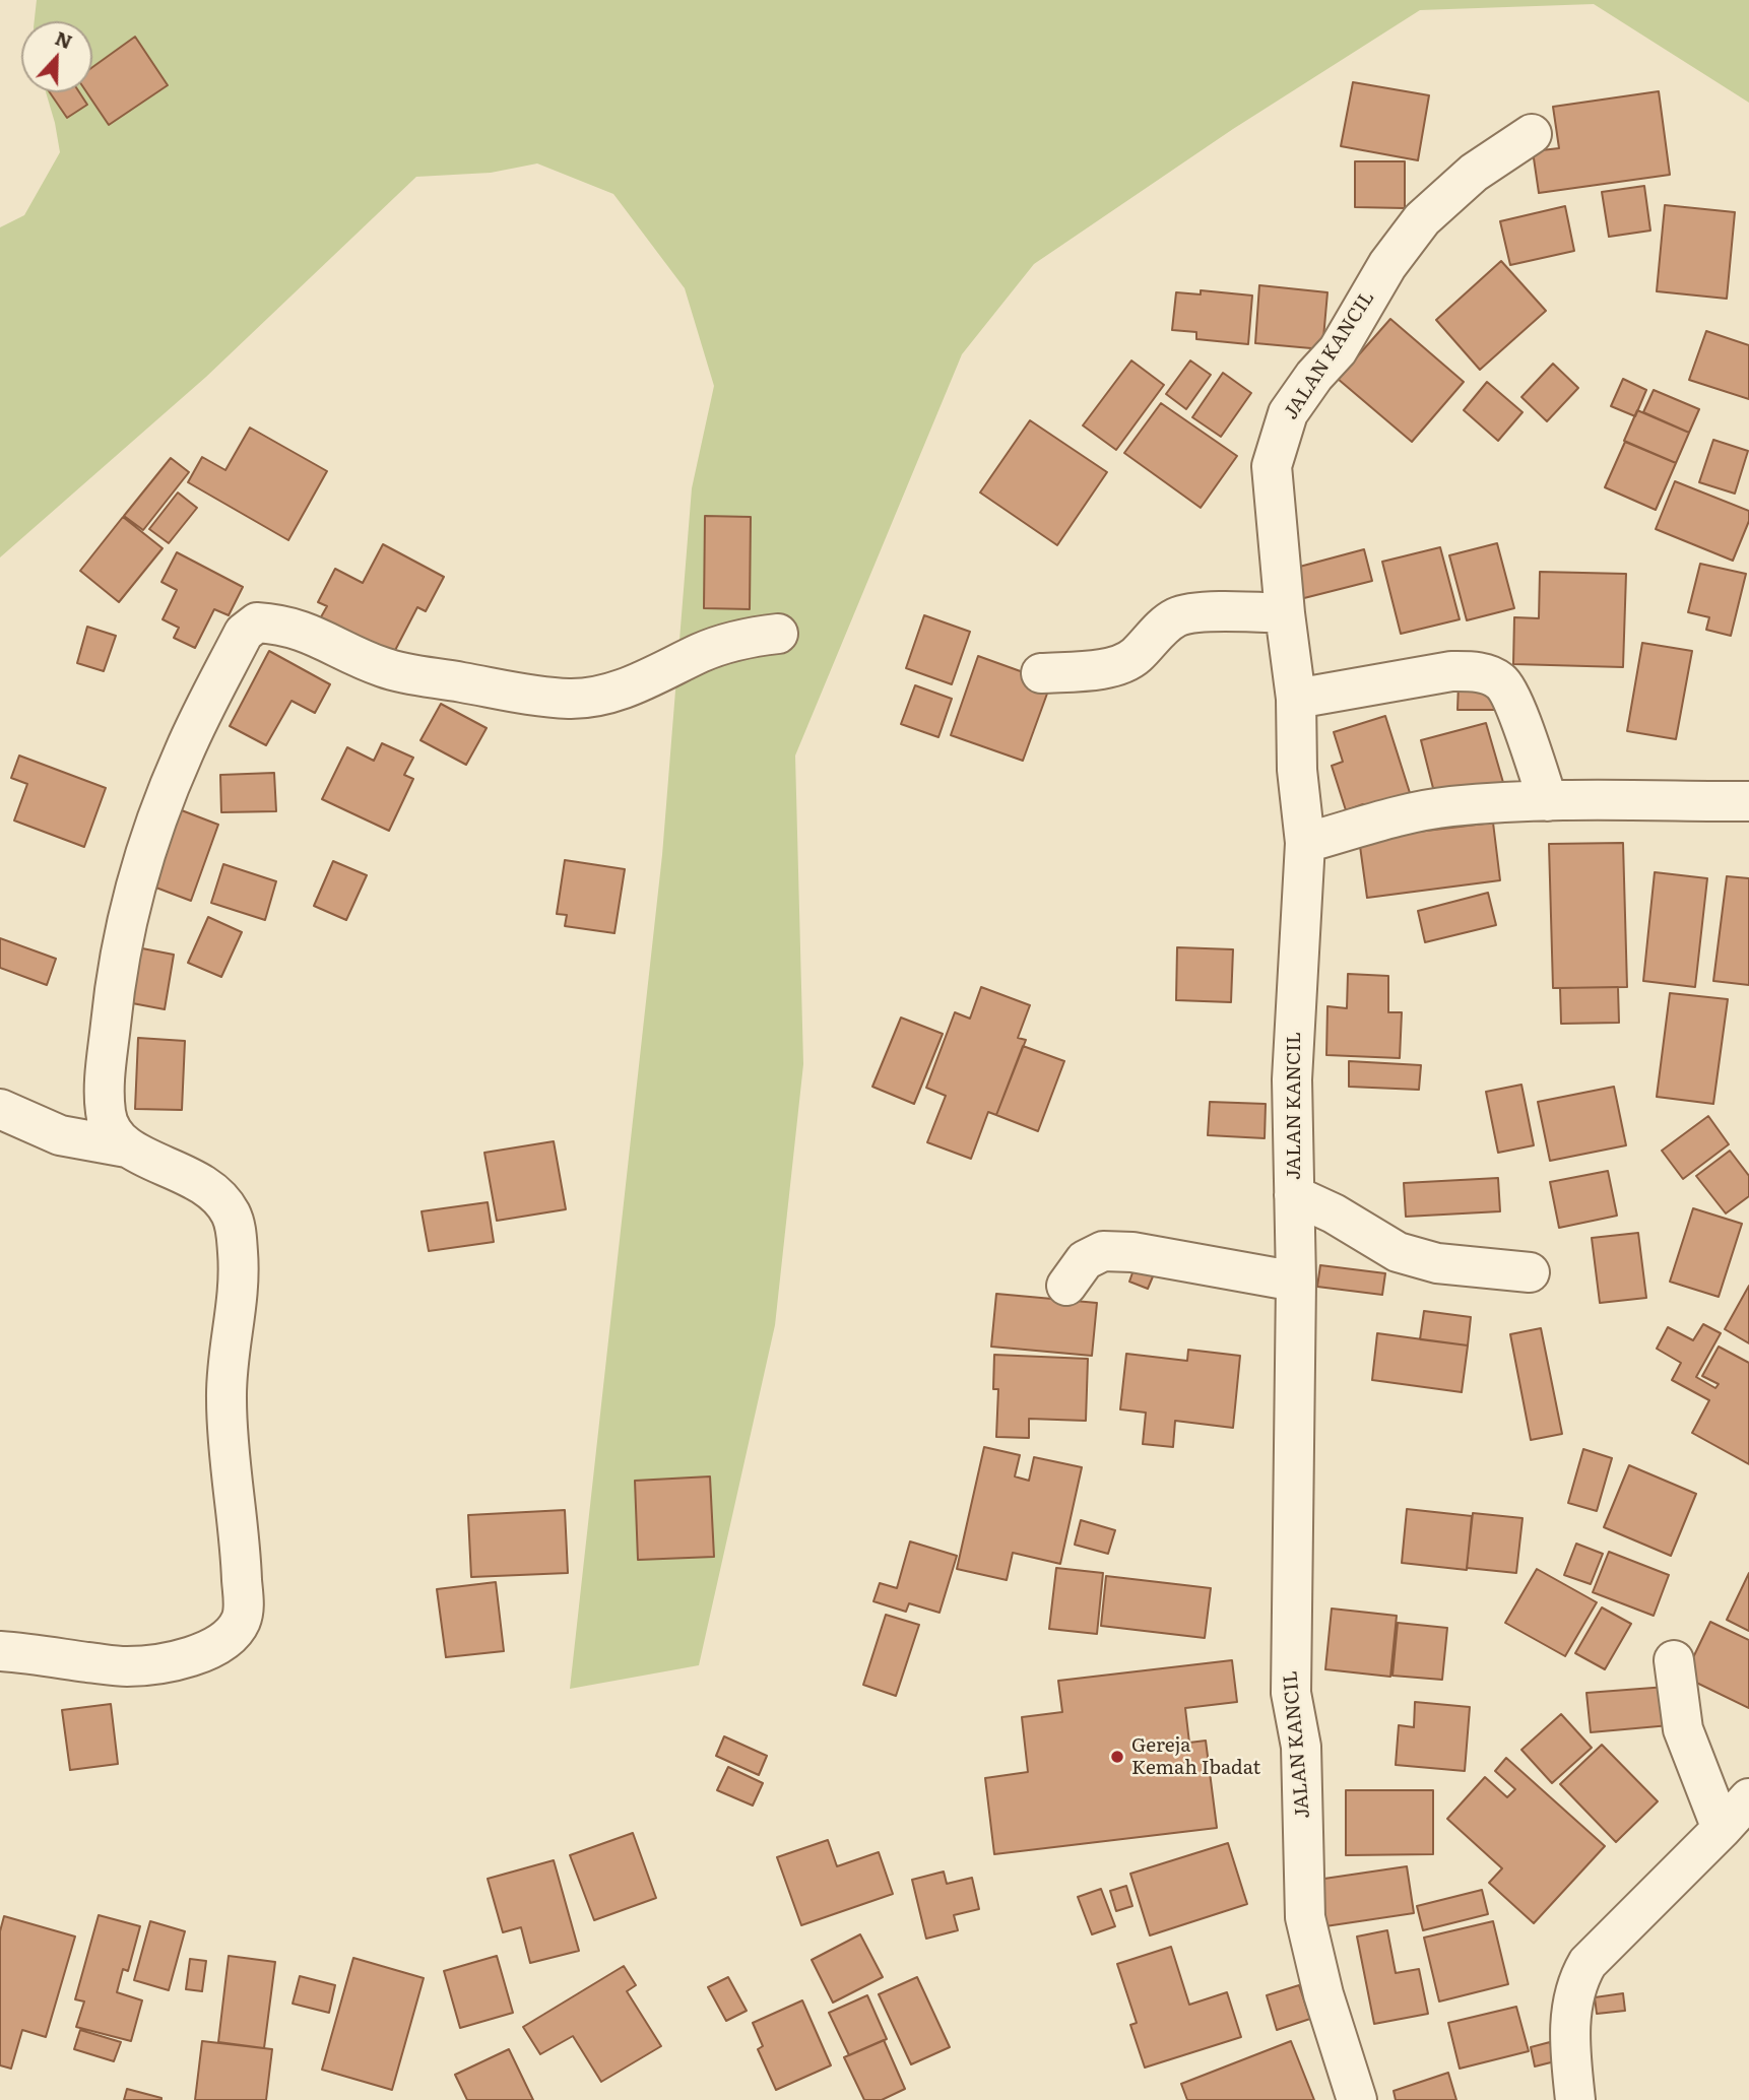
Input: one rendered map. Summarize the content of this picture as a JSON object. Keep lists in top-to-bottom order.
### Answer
{
  "streets": {
    "street": ["JALAN KANCIL"]
  },
  "places": ["Gereja Kemah Ibadat"],
  "north": "top"
}
